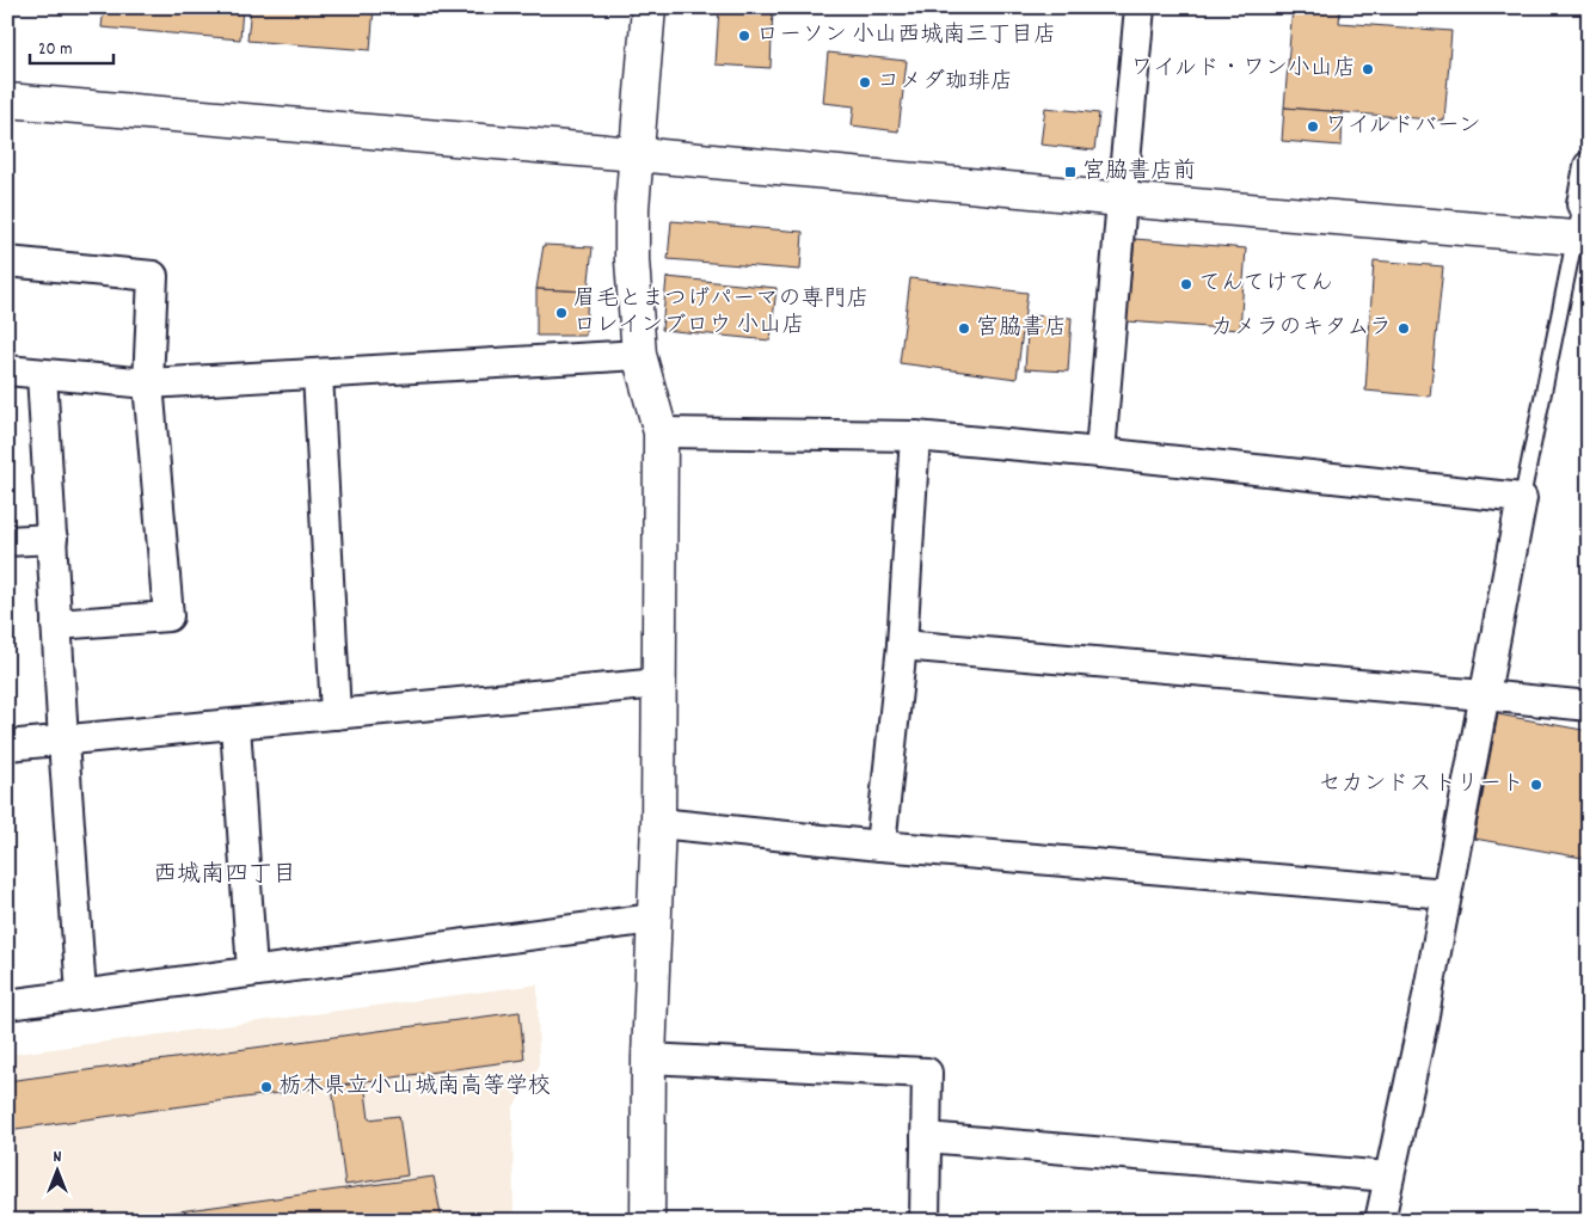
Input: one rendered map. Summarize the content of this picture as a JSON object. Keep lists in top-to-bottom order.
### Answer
{
  "districts": ["西城南四丁目"],
  "places": {
    "other": [
      "ローソン 小山西城南三丁目店",
      "ワイルド・ワン小山店",
      "コメダ珈琲店",
      "ワイルドバーン",
      "てんてけてん",
      "眉毛とまつげパーマの専門店 ロレインブロウ 小山店",
      "宮脇書店",
      "カメラのキタムラ",
      "セカンドストリート",
      "栃木県立小山城南高等学校"
    ],
    "transit": ["宮脇書店前"]
  },
  "scale_bar": "20 m",
  "north": "top"
}
